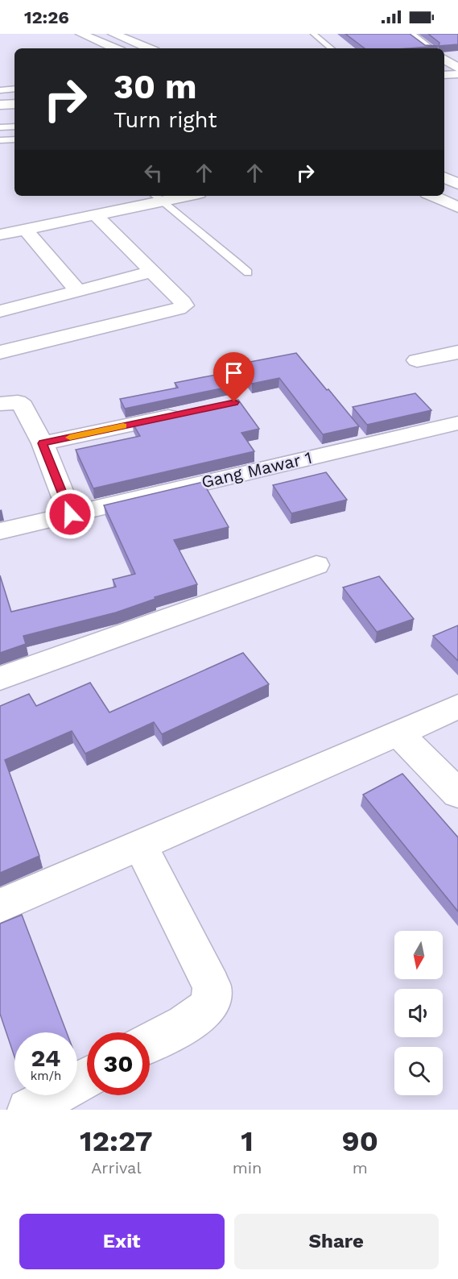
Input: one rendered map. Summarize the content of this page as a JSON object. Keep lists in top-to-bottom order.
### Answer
{
  "streets": {
    "street": ["Gang Mawar 1"]
  },
  "north": "bottom",
  "page": {
    "status": "12:26",
    "turn": ["30 m", "Turn right"],
    "speed": "24 km/h",
    "limit": "30",
    "eta": [
      "12:27",
      "Arrival",
      "1",
      "min",
      "90",
      "m"
    ],
    "buttons": ["Exit", "Share"]
  }
}
